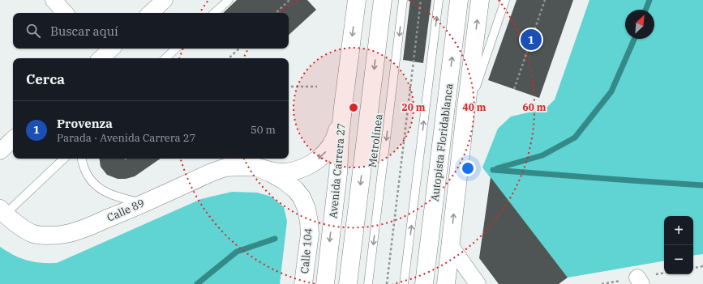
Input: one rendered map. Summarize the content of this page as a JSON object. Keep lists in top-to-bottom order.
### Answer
{
  "streets": {
    "main road": [
      "Autopista Floridablanca",
      "Avenida Carrera 27",
      "Calle 89",
      "Calle 104"
    ],
    "lane": ["Metrolínea"]
  },
  "crossings": [
    ["Calle 89", "Calle 104"]
  ],
  "north": "top right",
  "page": {
    "search": "Buscar aquí",
    "pins": "1",
    "heading": "Cerca",
    "list": [
      {
        "mark": "1",
        "name": "Provenza",
        "note": "Parada · Avenida Carrera 27",
        "value": "50 m"
      }
    ],
    "map_buttons": ["+", "−"]
  },
  "rings": ["20 m", "40 m", "60 m"]
}
